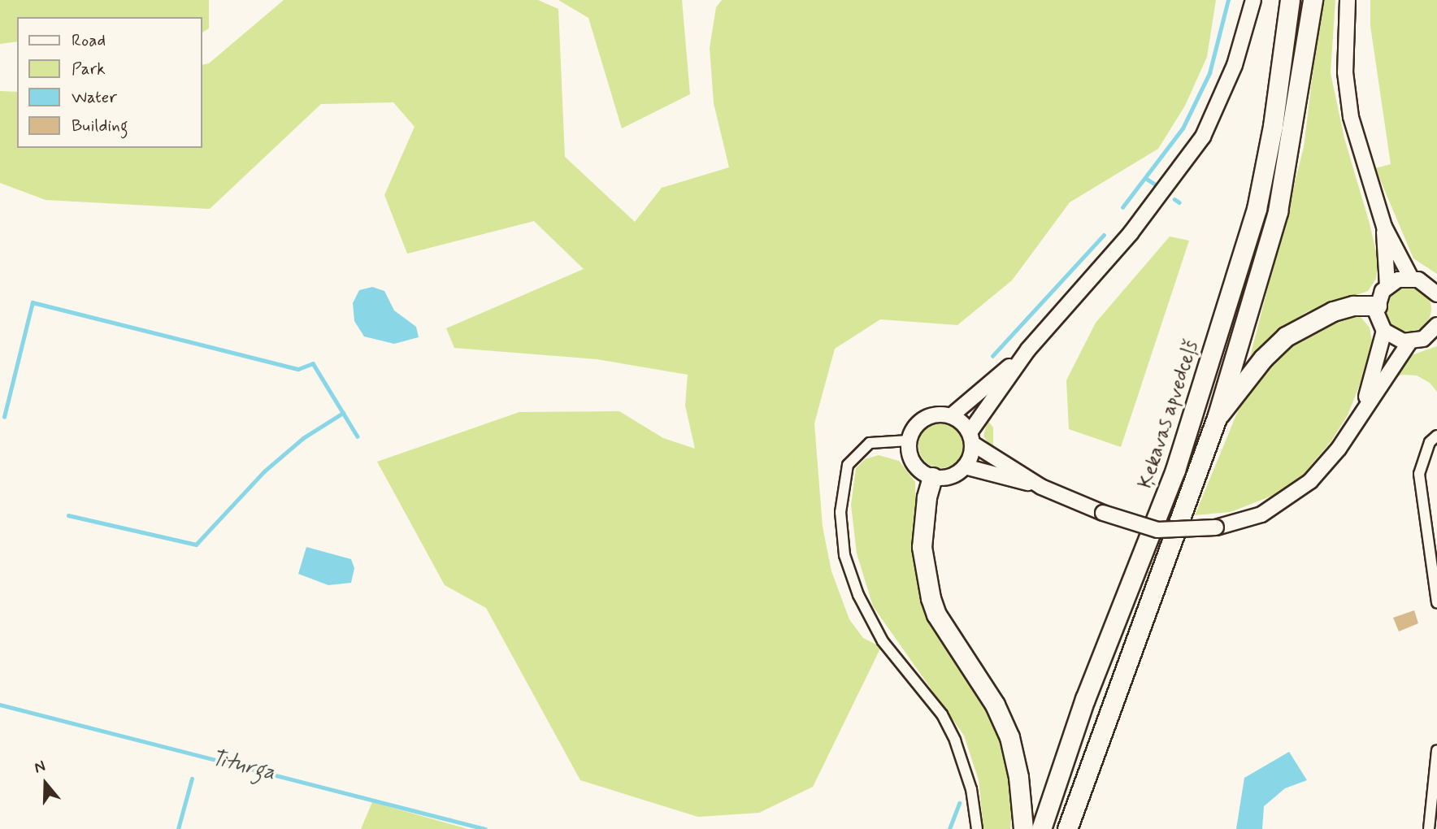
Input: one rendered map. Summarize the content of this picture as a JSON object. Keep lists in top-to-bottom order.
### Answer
{
  "streets": {
    "highway": ["Ķekavas apvedceļš"]
  },
  "water": ["Titurga"],
  "legend": [
    "Road",
    "Park",
    "Water",
    "Building"
  ],
  "north": "top"
}
